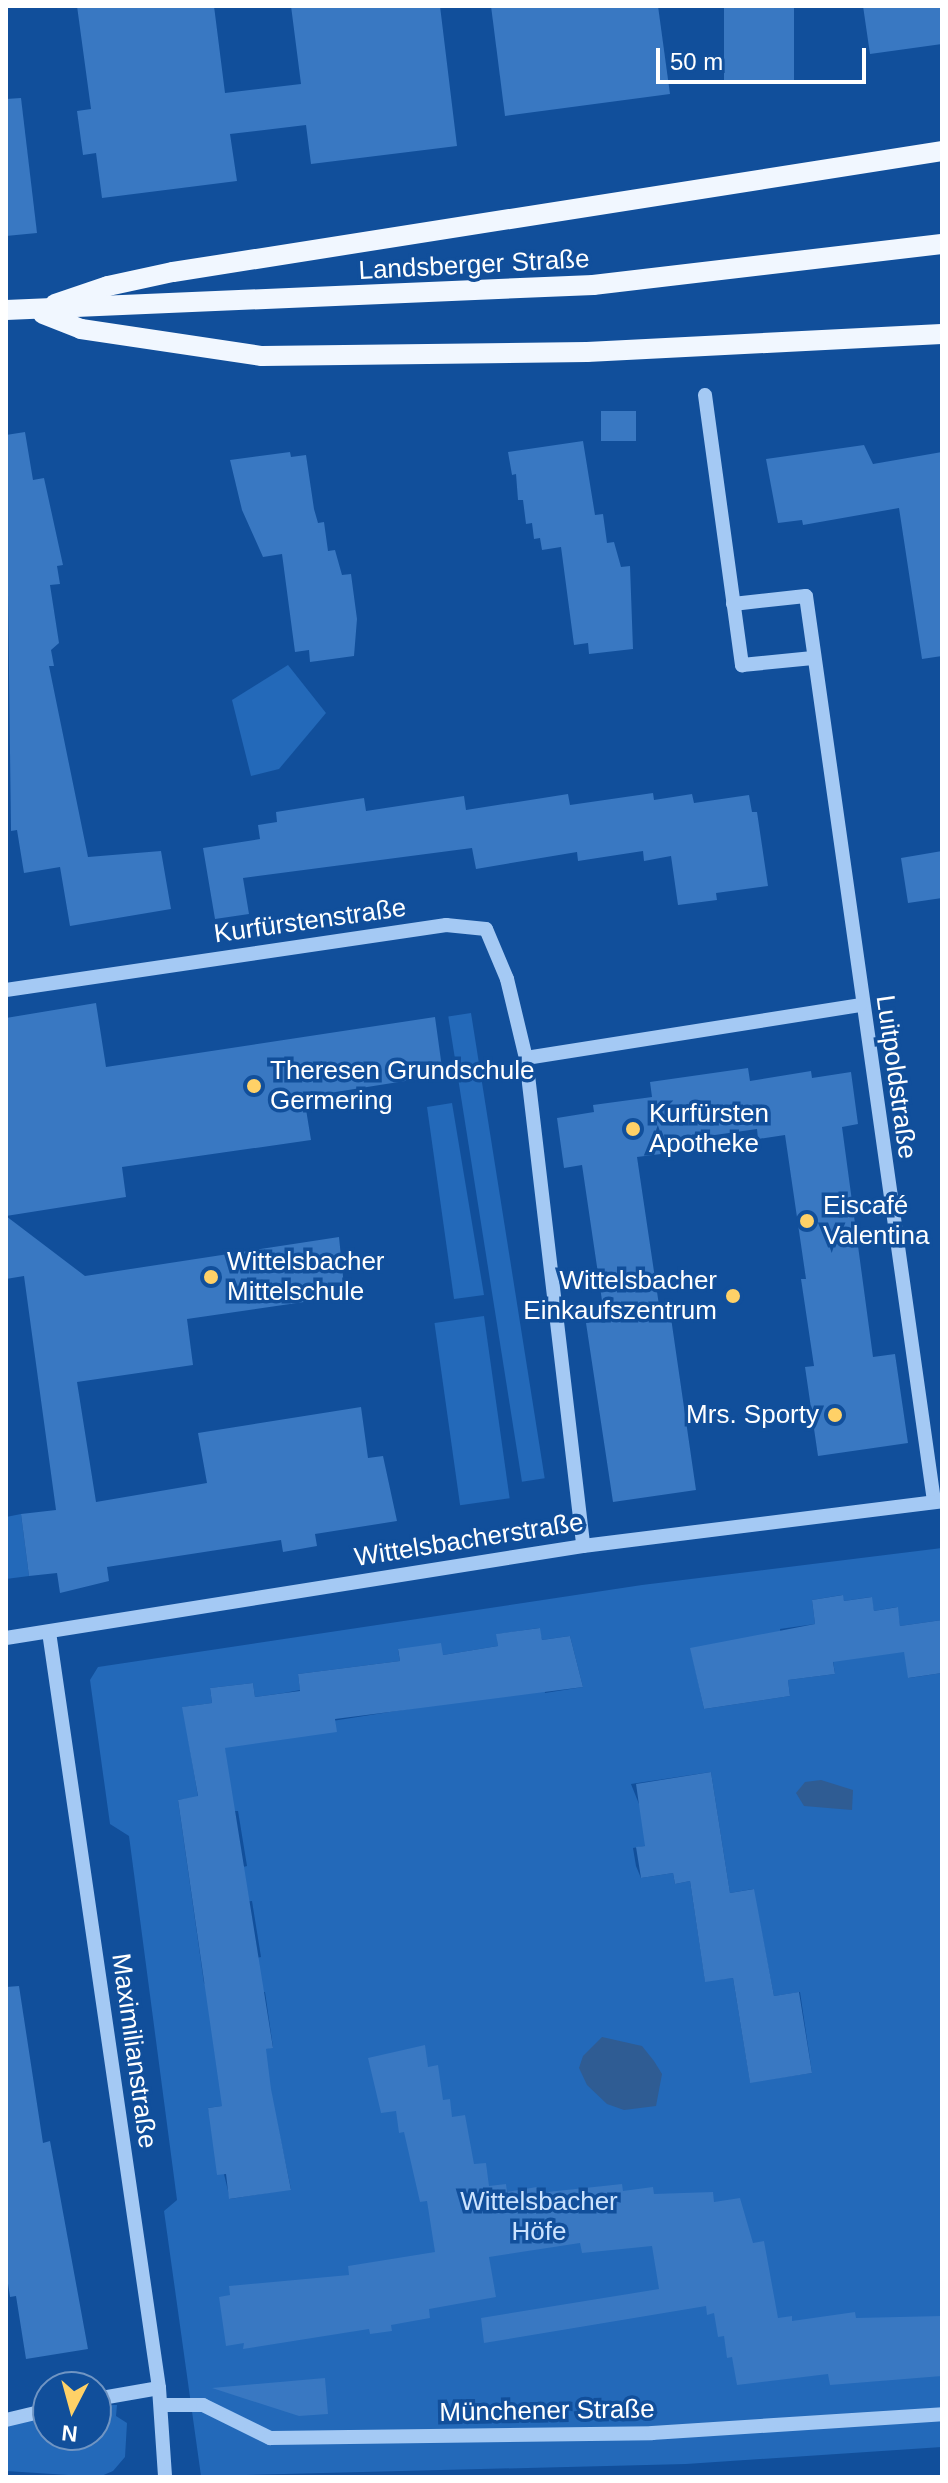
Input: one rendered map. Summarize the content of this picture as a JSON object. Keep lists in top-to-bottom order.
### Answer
{
  "streets": {
    "main road": ["Landsberger Straße"],
    "street": [
      "Kurfürstenstraße",
      "Luitpoldstraße",
      "Wittelsbacherstraße",
      "Maximilianstraße",
      "Münchener Straße"
    ]
  },
  "crossings": [
    ["Kurfürstenstraße", "Wittelsbacherstraße"],
    ["Luitpoldstraße", "Wittelsbacherstraße"],
    ["Wittelsbacherstraße", "Maximilianstraße"],
    ["Maximilianstraße", "Münchener Straße"]
  ],
  "parks": ["Wittelsbacher Höfe"],
  "places": [
    "Theresen Grundschule Germering",
    "Kurfürsten Apotheke",
    "Eiscafé Valentina",
    "Wittelsbacher Mittelschule",
    "Wittelsbacher Einkaufszentrum",
    "Mrs. Sporty"
  ],
  "scale_bar": "50 m",
  "north": "bottom"
}
